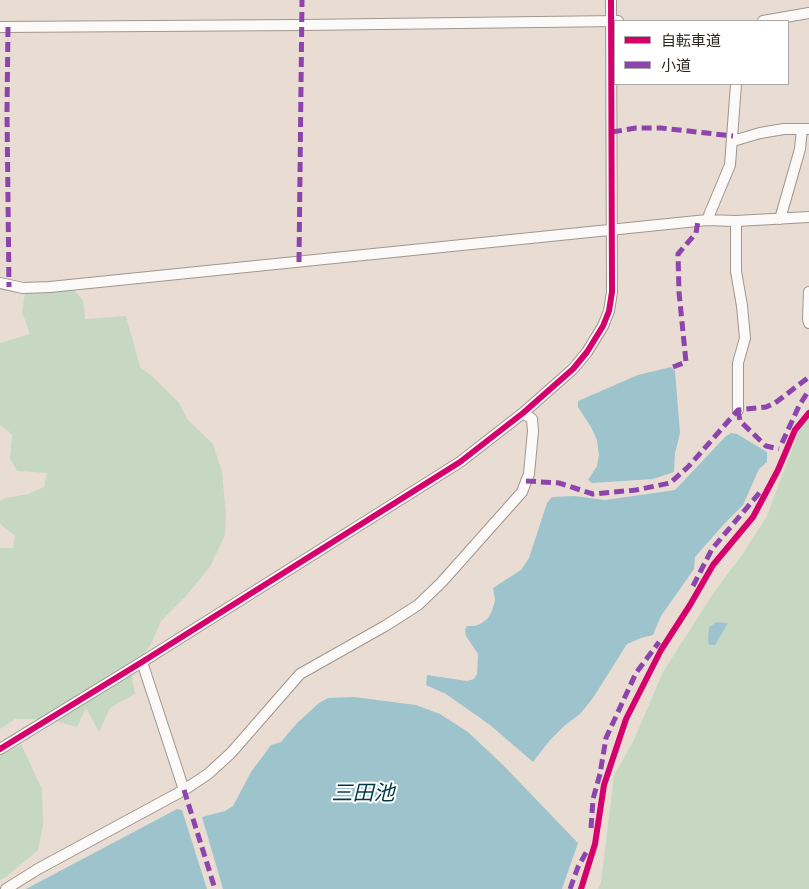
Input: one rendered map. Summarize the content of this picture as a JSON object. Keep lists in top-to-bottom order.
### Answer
{
  "water": ["三田池"],
  "legend": ["自転車道", "小道"]
}
